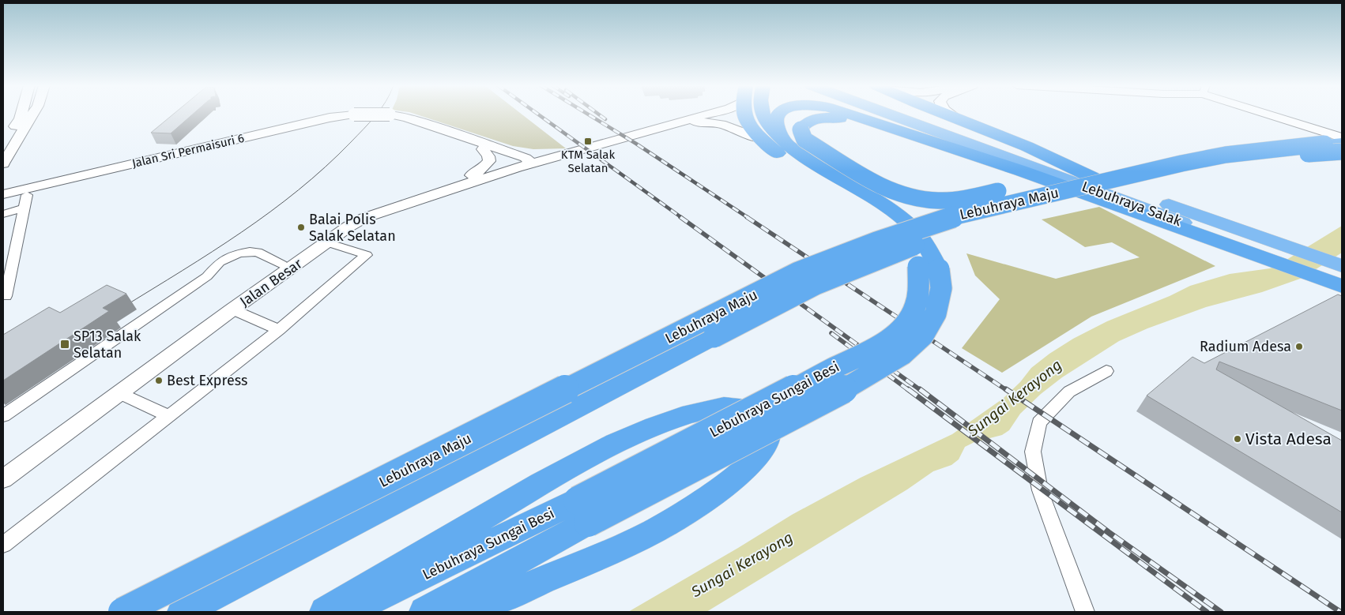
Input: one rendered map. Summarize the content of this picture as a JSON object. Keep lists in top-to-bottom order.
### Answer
{
  "streets": {
    "highway": ["Lebuhraya Maju", "Lebuhraya Salak", "Lebuhraya Sungai Besi"],
    "street": ["Jalan Sri Permaisuri 6", "Jalan Besar"]
  },
  "crossings": [
    ["Jalan Sri Permaisuri 6", "Jalan Besar"],
    ["Jalan Besar", "Lebuhraya Sungai Besi"]
  ],
  "water": ["Sungai Kerayong"],
  "places": {
    "transit": ["KTM Salak Selatan", "SP13 Salak Selatan"],
    "other": [
      "Balai Polis Salak Selatan",
      "Radium Adesa",
      "Best Express",
      "Vista Adesa"
    ]
  }
}
